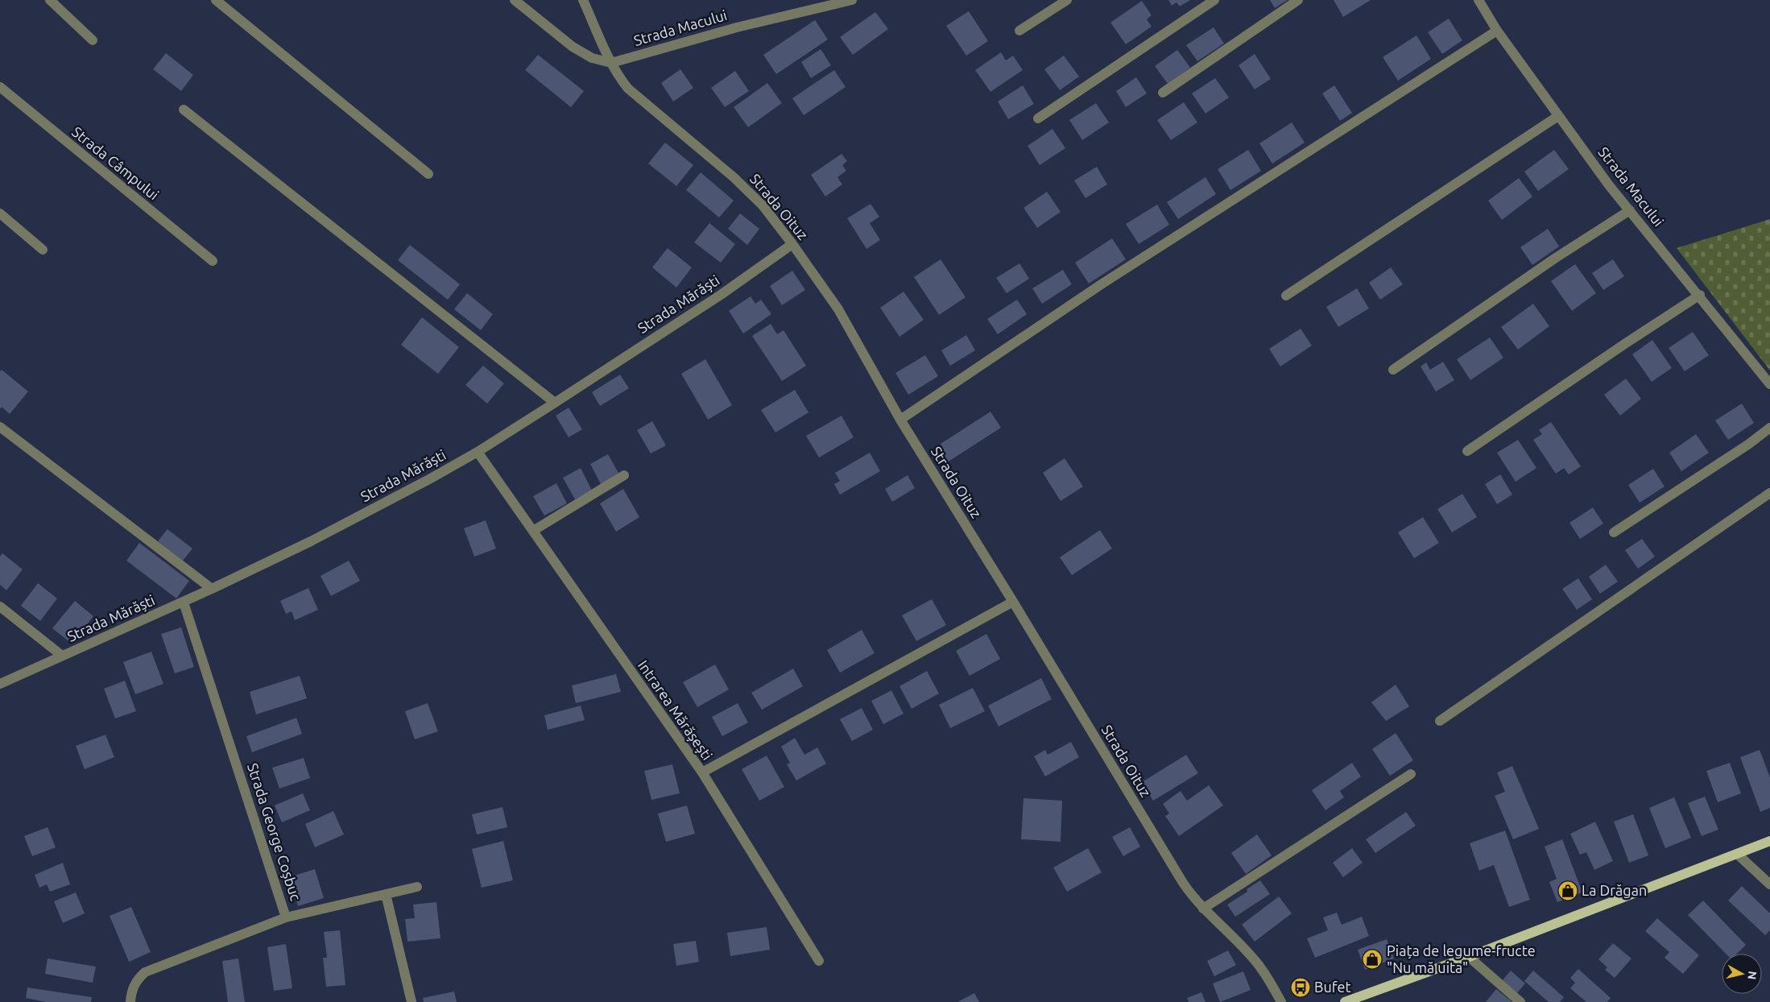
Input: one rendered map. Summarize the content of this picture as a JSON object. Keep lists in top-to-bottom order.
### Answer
{
  "streets": {
    "street": [
      "Strada Macului",
      "Strada Câmpului",
      "Strada Oituz",
      "Strada Mărăști",
      "Intrarea Mărășești",
      "Strada George Coșbuc"
    ]
  },
  "crossings": [
    ["Strada Macului", "Strada Oituz"],
    ["Strada Oituz", "Strada Mărăști"],
    ["Strada Oituz", "Intrarea Mărășești"],
    ["Strada Mărăști", "Intrarea Mărășești"],
    ["Strada Mărăști", "Strada George Coșbuc"]
  ],
  "places": {
    "shop": ["La Drăgan", "Piața de legume-fructe \"Nu mă uita\""],
    "bus stop": ["Bufet"]
  },
  "north": "right"
}
